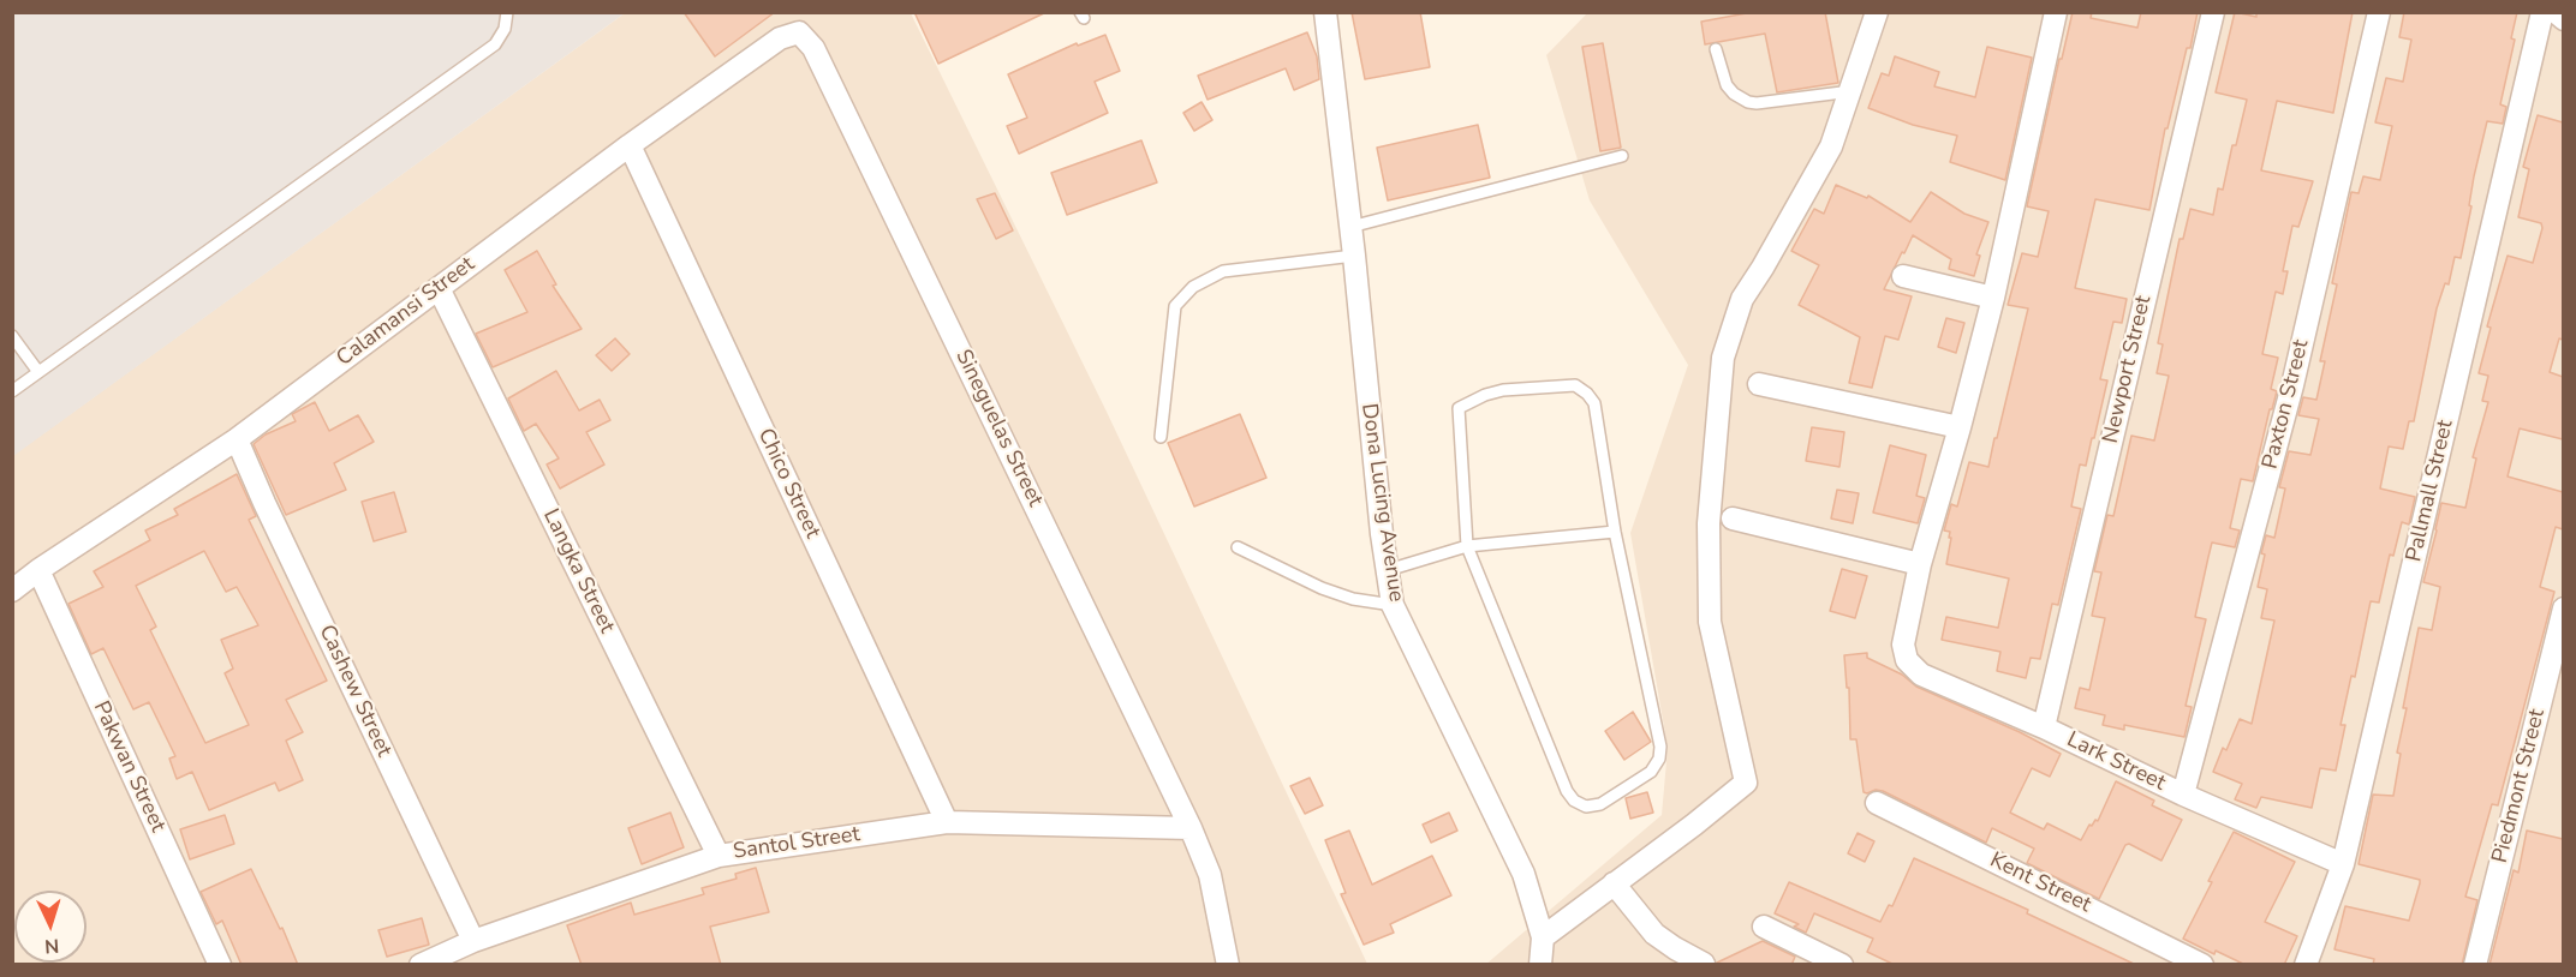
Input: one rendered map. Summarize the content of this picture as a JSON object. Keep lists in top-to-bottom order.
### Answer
{
  "streets": {
    "street": [
      "Calamansi Street",
      "Newport Street",
      "Paxton Street",
      "Sineguelas Street",
      "Chico Street",
      "Pallmall Street",
      "Dona Lucing Avenue",
      "Langka Street",
      "Cashew Street",
      "Lark Street",
      "Pakwan Street",
      "Piedmont Street",
      "Santol Street",
      "Kent Street"
    ]
  },
  "crossings": [
    ["Calamansi Street", "Sineguelas Street"],
    ["Calamansi Street", "Chico Street"],
    ["Calamansi Street", "Langka Street"],
    ["Calamansi Street", "Cashew Street"],
    ["Calamansi Street", "Pakwan Street"],
    ["Newport Street", "Lark Street"],
    ["Paxton Street", "Lark Street"],
    ["Sineguelas Street", "Santol Street"],
    ["Chico Street", "Santol Street"],
    ["Pallmall Street", "Lark Street"],
    ["Langka Street", "Santol Street"],
    ["Cashew Street", "Santol Street"]
  ],
  "north": "bottom"
}
